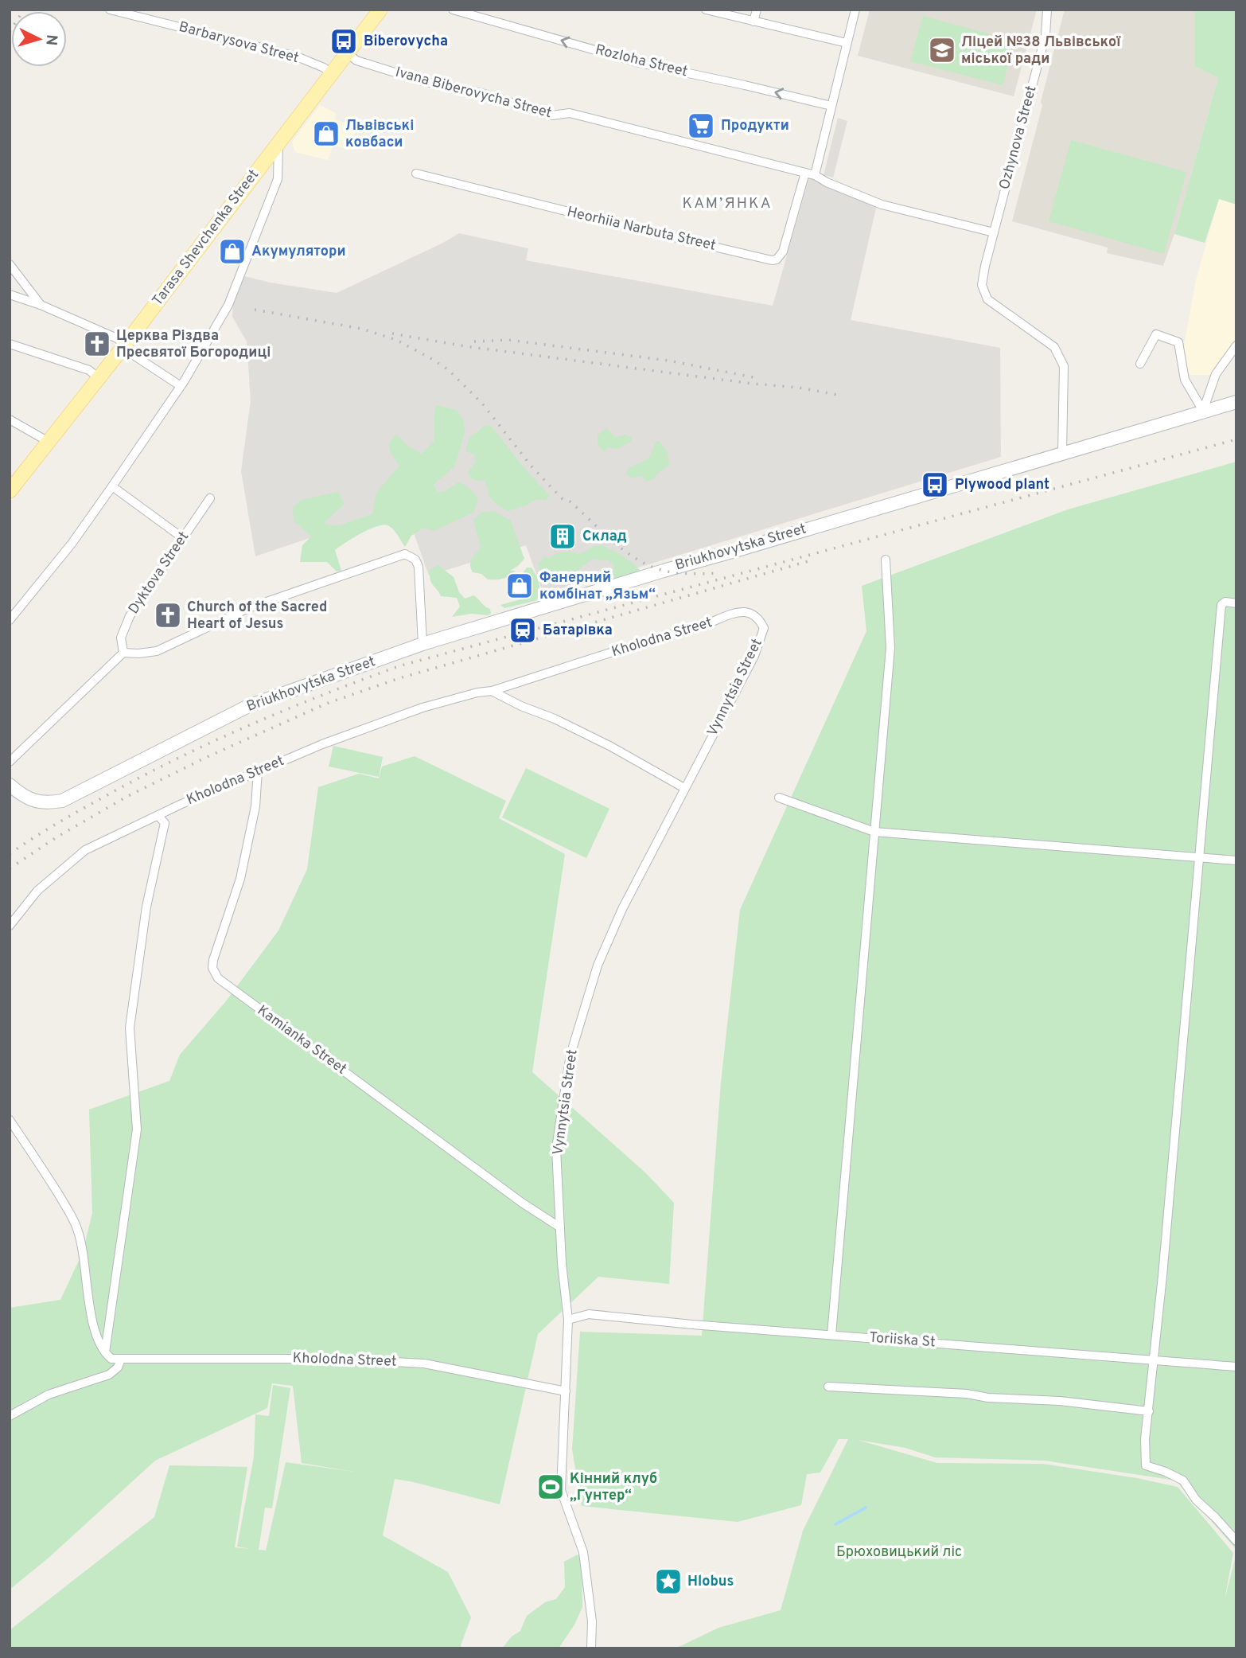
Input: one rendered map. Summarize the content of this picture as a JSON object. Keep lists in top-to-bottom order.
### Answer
{
  "streets": {
    "main road": ["Tarasa Shevchenka Street", "Briukhovytska Street"],
    "street": [
      "Barbarysova Street",
      "Rozloha Street",
      "Ivana Biberovycha Street",
      "Ozhynova Street",
      "Heorhiia Narbuta Street",
      "Dyktova Street",
      "Kholodna Street",
      "Vynnytsia Street",
      "Kamianka Street",
      "Toriiska St"
    ]
  },
  "crossings": [
    ["Barbarysova Street", "Tarasa Shevchenka Street"],
    ["Ivana Biberovycha Street", "Ozhynova Street"],
    ["Ivana Biberovycha Street", "Heorhiia Narbuta Street"],
    ["Ivana Biberovycha Street", "Tarasa Shevchenka Street"],
    ["Kholodna Street", "Vynnytsia Street"],
    ["Kholodna Street", "Kamianka Street"],
    ["Vynnytsia Street", "Kamianka Street"],
    ["Vynnytsia Street", "Toriiska St"]
  ],
  "districts": ["КАМ’ЯНКА"],
  "parks": ["Брюховицький ліс"],
  "places": {
    "bus stop": ["Biberovycha", "Plywood plant"],
    "school or university": ["Ліцей №38 Львівської міської ради"],
    "supermarket": ["Продукти"],
    "shop": ["Львівські ковбаси", "Акумулятори", "Фанерний комбінат „Язьм“"],
    "church": ["Церква Різдва Пресвятої Богородиці", "Church of the Sacred Heart of Jesus"],
    "building": ["Склад"],
    "station": ["Батарівка"],
    "sports": ["Кінний клуб „Гунтер“"],
    "place": ["Hlobus"]
  },
  "north": "right"
}
